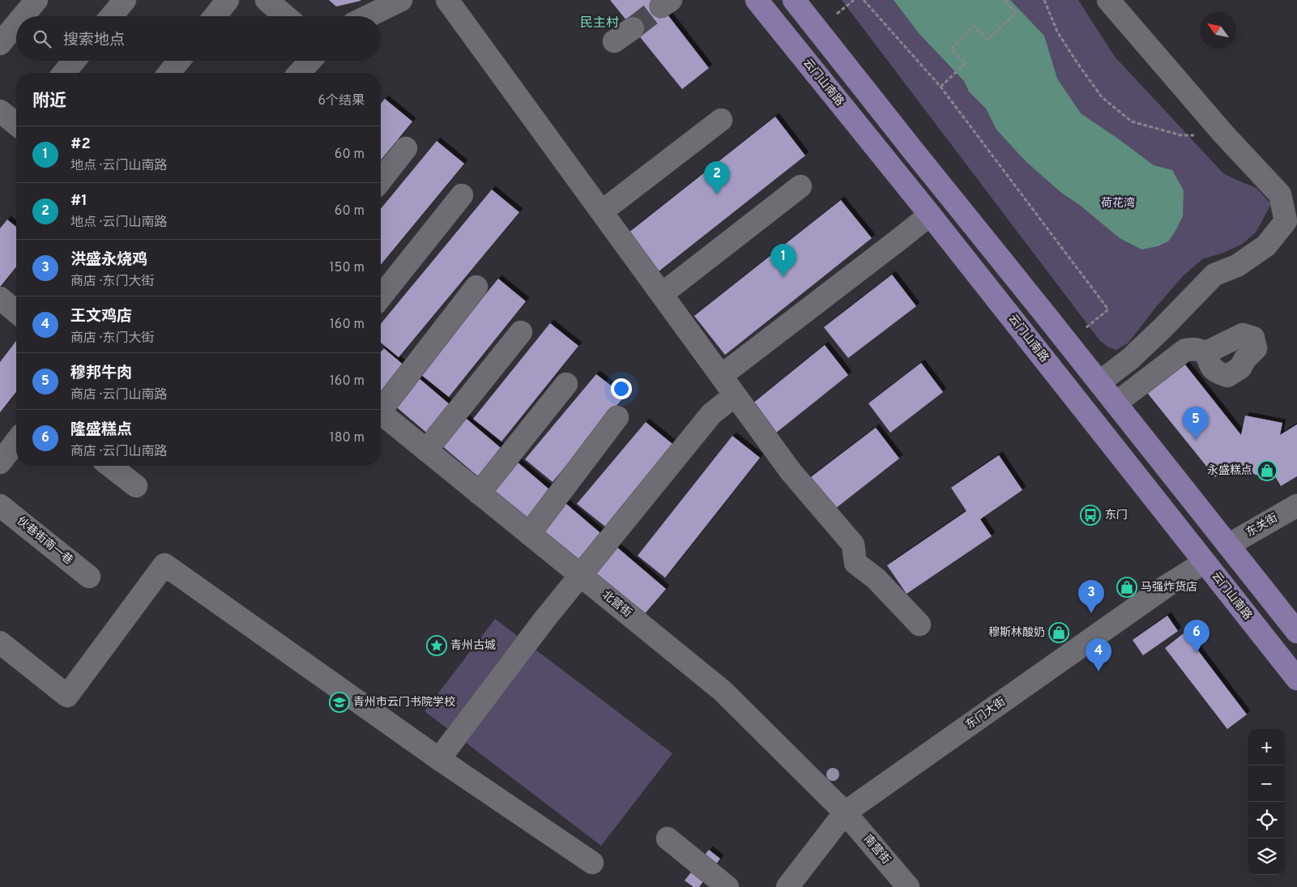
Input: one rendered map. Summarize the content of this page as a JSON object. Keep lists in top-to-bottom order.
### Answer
{
  "streets": {
    "main road": ["云门山南路"],
    "street": [
      "东关街",
      "伙巷街南一巷",
      "北营街",
      "东门大街",
      "南营街"
    ]
  },
  "crossings": [
    ["云门山南路", "东门大街"],
    ["北营街", "东门大街"],
    ["北营街", "南营街"],
    ["东门大街", "南营街"]
  ],
  "districts": ["民主村"],
  "parks": ["荷花湾"],
  "places": {
    "shop": ["永盛糕点", "马强炸货店", "穆斯林酸奶"],
    "bus stop": ["东门"],
    "place": ["青州古城"],
    "school or university": ["青州市云门书院学校"]
  },
  "north": "top left",
  "page": {
    "search": "搜索地点",
    "heading": ["附近", "6个结果"],
    "list": [
      {
        "mark": "1",
        "name": "#2",
        "note": "地点 · 云门山南路",
        "value": "60 m"
      },
      {
        "mark": "2",
        "name": "#1",
        "note": "地点 · 云门山南路",
        "value": "60 m"
      },
      {
        "mark": "3",
        "name": "洪盛永烧鸡",
        "note": "商店 · 东门大街",
        "value": "150 m"
      },
      {
        "mark": "4",
        "name": "王文鸡店",
        "note": "商店 · 东门大街",
        "value": "160 m"
      },
      {
        "mark": "5",
        "name": "穆邦牛肉",
        "note": "商店 · 云门山南路",
        "value": "160 m"
      },
      {
        "mark": "6",
        "name": "隆盛糕点",
        "note": "商店 · 云门山南路",
        "value": "180 m"
      }
    ],
    "pins": [
      "2",
      "1",
      "5",
      "3",
      "6",
      "4"
    ],
    "map_buttons": ["+", "−"]
  }
}
